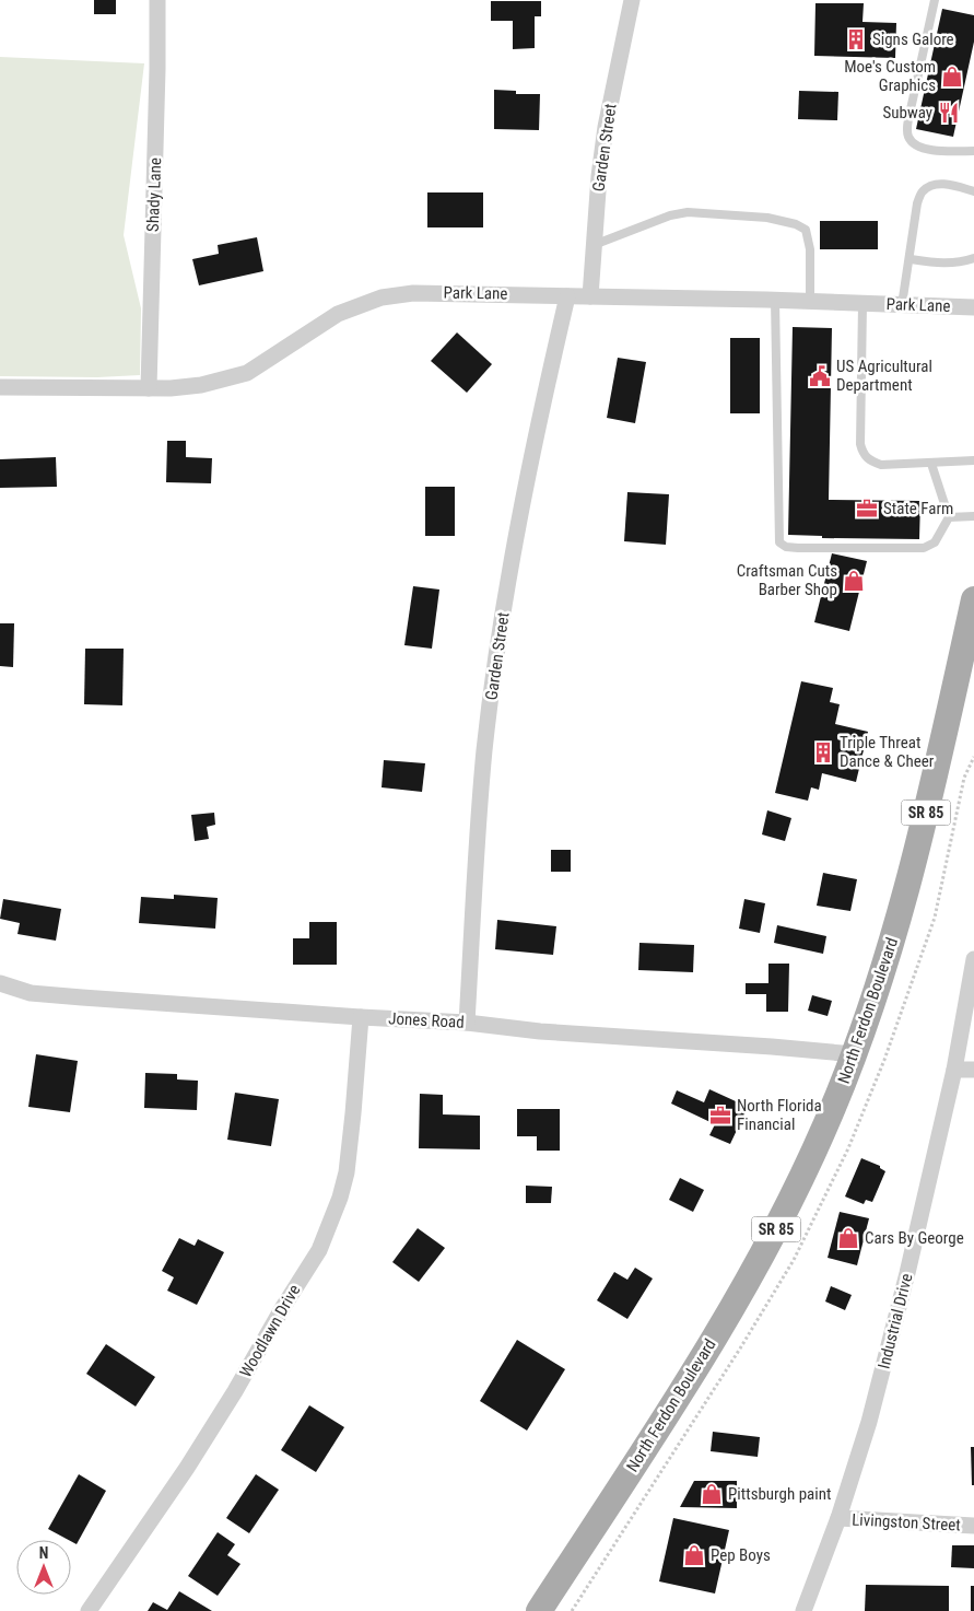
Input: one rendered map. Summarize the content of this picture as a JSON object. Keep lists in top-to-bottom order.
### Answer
{
  "streets": {
    "main road": ["SR 85", "North Ferdon Boulevard"],
    "street": [
      "Garden Street",
      "Shady Lane",
      "Park Lane",
      "Jones Road",
      "Industrial Drive",
      "Woodlawn Drive",
      "Livingston Street"
    ]
  },
  "crossings": [
    ["Garden Street", "Park Lane"],
    ["Garden Street", "Jones Road"],
    ["Shady Lane", "Park Lane"],
    ["North Ferdon Boulevard", "Jones Road"],
    ["Jones Road", "Woodlawn Drive"],
    ["Industrial Drive", "Livingston Street"]
  ],
  "places": {
    "building": ["Signs Galore", "Triple Threat Dance & Cheer"],
    "shop": [
      "Moe's Custom Graphics",
      "Craftsman Cuts Barber Shop",
      "Cars By George",
      "Pittsburgh paint",
      "Pep Boys"
    ],
    "restaurant": ["Subway"],
    "public building": ["US Agricultural Department"],
    "office": ["State Farm", "North Florida Financial"]
  },
  "north": "top"
}
